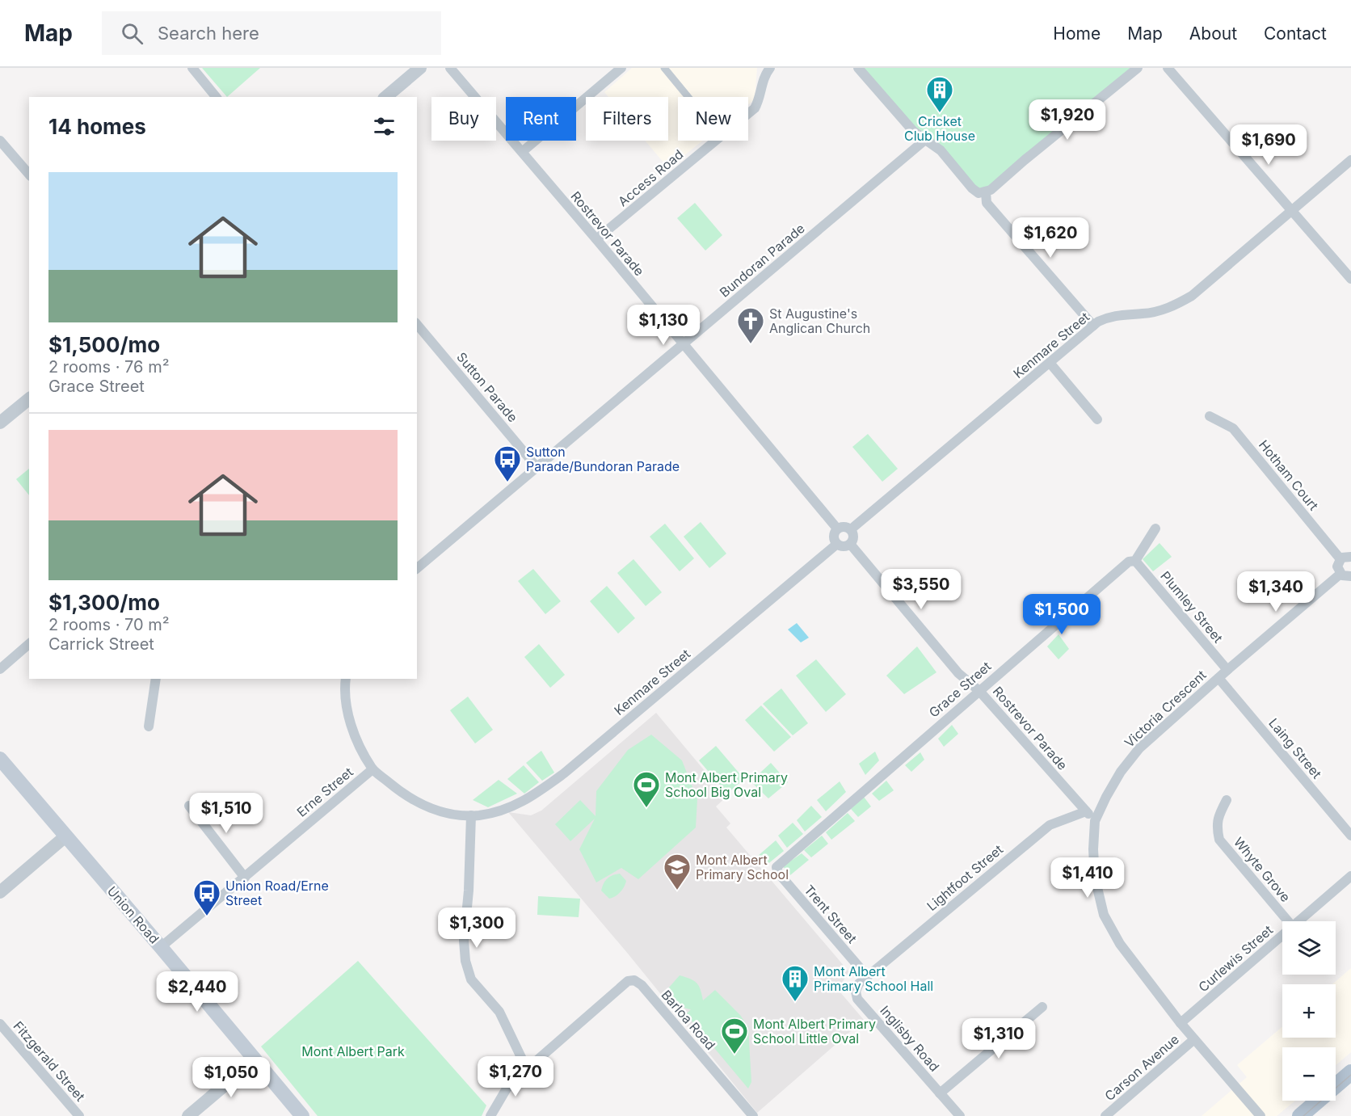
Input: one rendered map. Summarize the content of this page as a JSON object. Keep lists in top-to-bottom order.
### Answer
{
  "streets": {
    "main road": ["Union Road"],
    "street": [
      "Access Road",
      "Rostrevor Parade",
      "Bundoran Parade",
      "Kenmare Street",
      "Sutton Parade",
      "Hotham Court",
      "Plumley Street",
      "Grace Street",
      "Victoria Crescent",
      "Laing Street",
      "Erne Street",
      "Whyte Grove",
      "Lightfoot Street",
      "Trent Street",
      "Curlewis Street",
      "Barloa Road",
      "Inglisby Road",
      "Fitzgerald Street",
      "Carson Avenue"
    ]
  },
  "crossings": [
    ["Access Road", "Rostrevor Parade"],
    ["Rostrevor Parade", "Bundoran Parade"],
    ["Rostrevor Parade", "Kenmare Street"],
    ["Rostrevor Parade", "Grace Street"],
    ["Rostrevor Parade", "Victoria Crescent"],
    ["Rostrevor Parade", "Lightfoot Street"],
    ["Bundoran Parade", "Sutton Parade"],
    ["Kenmare Street", "Erne Street"],
    ["Plumley Street", "Grace Street"],
    ["Plumley Street", "Victoria Crescent"],
    ["Grace Street", "Trent Street"],
    ["Victoria Crescent", "Laing Street"],
    ["Victoria Crescent", "Curlewis Street"],
    ["Victoria Crescent", "Carson Avenue"],
    ["Erne Street", "Union Road"],
    ["Lightfoot Street", "Trent Street"],
    ["Lightfoot Street", "Inglisby Road"],
    ["Trent Street", "Inglisby Road"]
  ],
  "parks": ["Mont Albert Park"],
  "places": {
    "building": ["Cricket Club House", "Mont Albert Primary School Hall"],
    "church": ["St Augustine's Anglican Church"],
    "bus stop": ["Sutton Parade/Bundoran Parade", "Union Road/Erne Street"],
    "sports": ["Mont Albert Primary School Big Oval", "Mont Albert Primary School Little Oval"],
    "school or university": ["Mont Albert Primary School"]
  },
  "page": {
    "header": "Map",
    "search": "Search here",
    "nav": [
      "Home",
      "Map",
      "About",
      "Contact"
    ],
    "chip": [
      "Buy",
      "Rent",
      "Filters",
      "New"
    ],
    "heading": "14 homes",
    "price": [
      "$1,920",
      "$1,690",
      "$1,620",
      "$1,130",
      "$3,550",
      "$1,340",
      "$1,500",
      "$1,510",
      "$1,410",
      "$1,300",
      "$2,440",
      "$1,310",
      "$1,270",
      "$1,050"
    ],
    "list": [
      {
        "name": "$1,500/mo",
        "note": "2 rooms · 76 m² · Grace Street"
      },
      {
        "name": "$1,300/mo",
        "note": "2 rooms · 70 m² · Carrick Street"
      }
    ],
    "map_buttons": ["+", "−"]
  }
}
